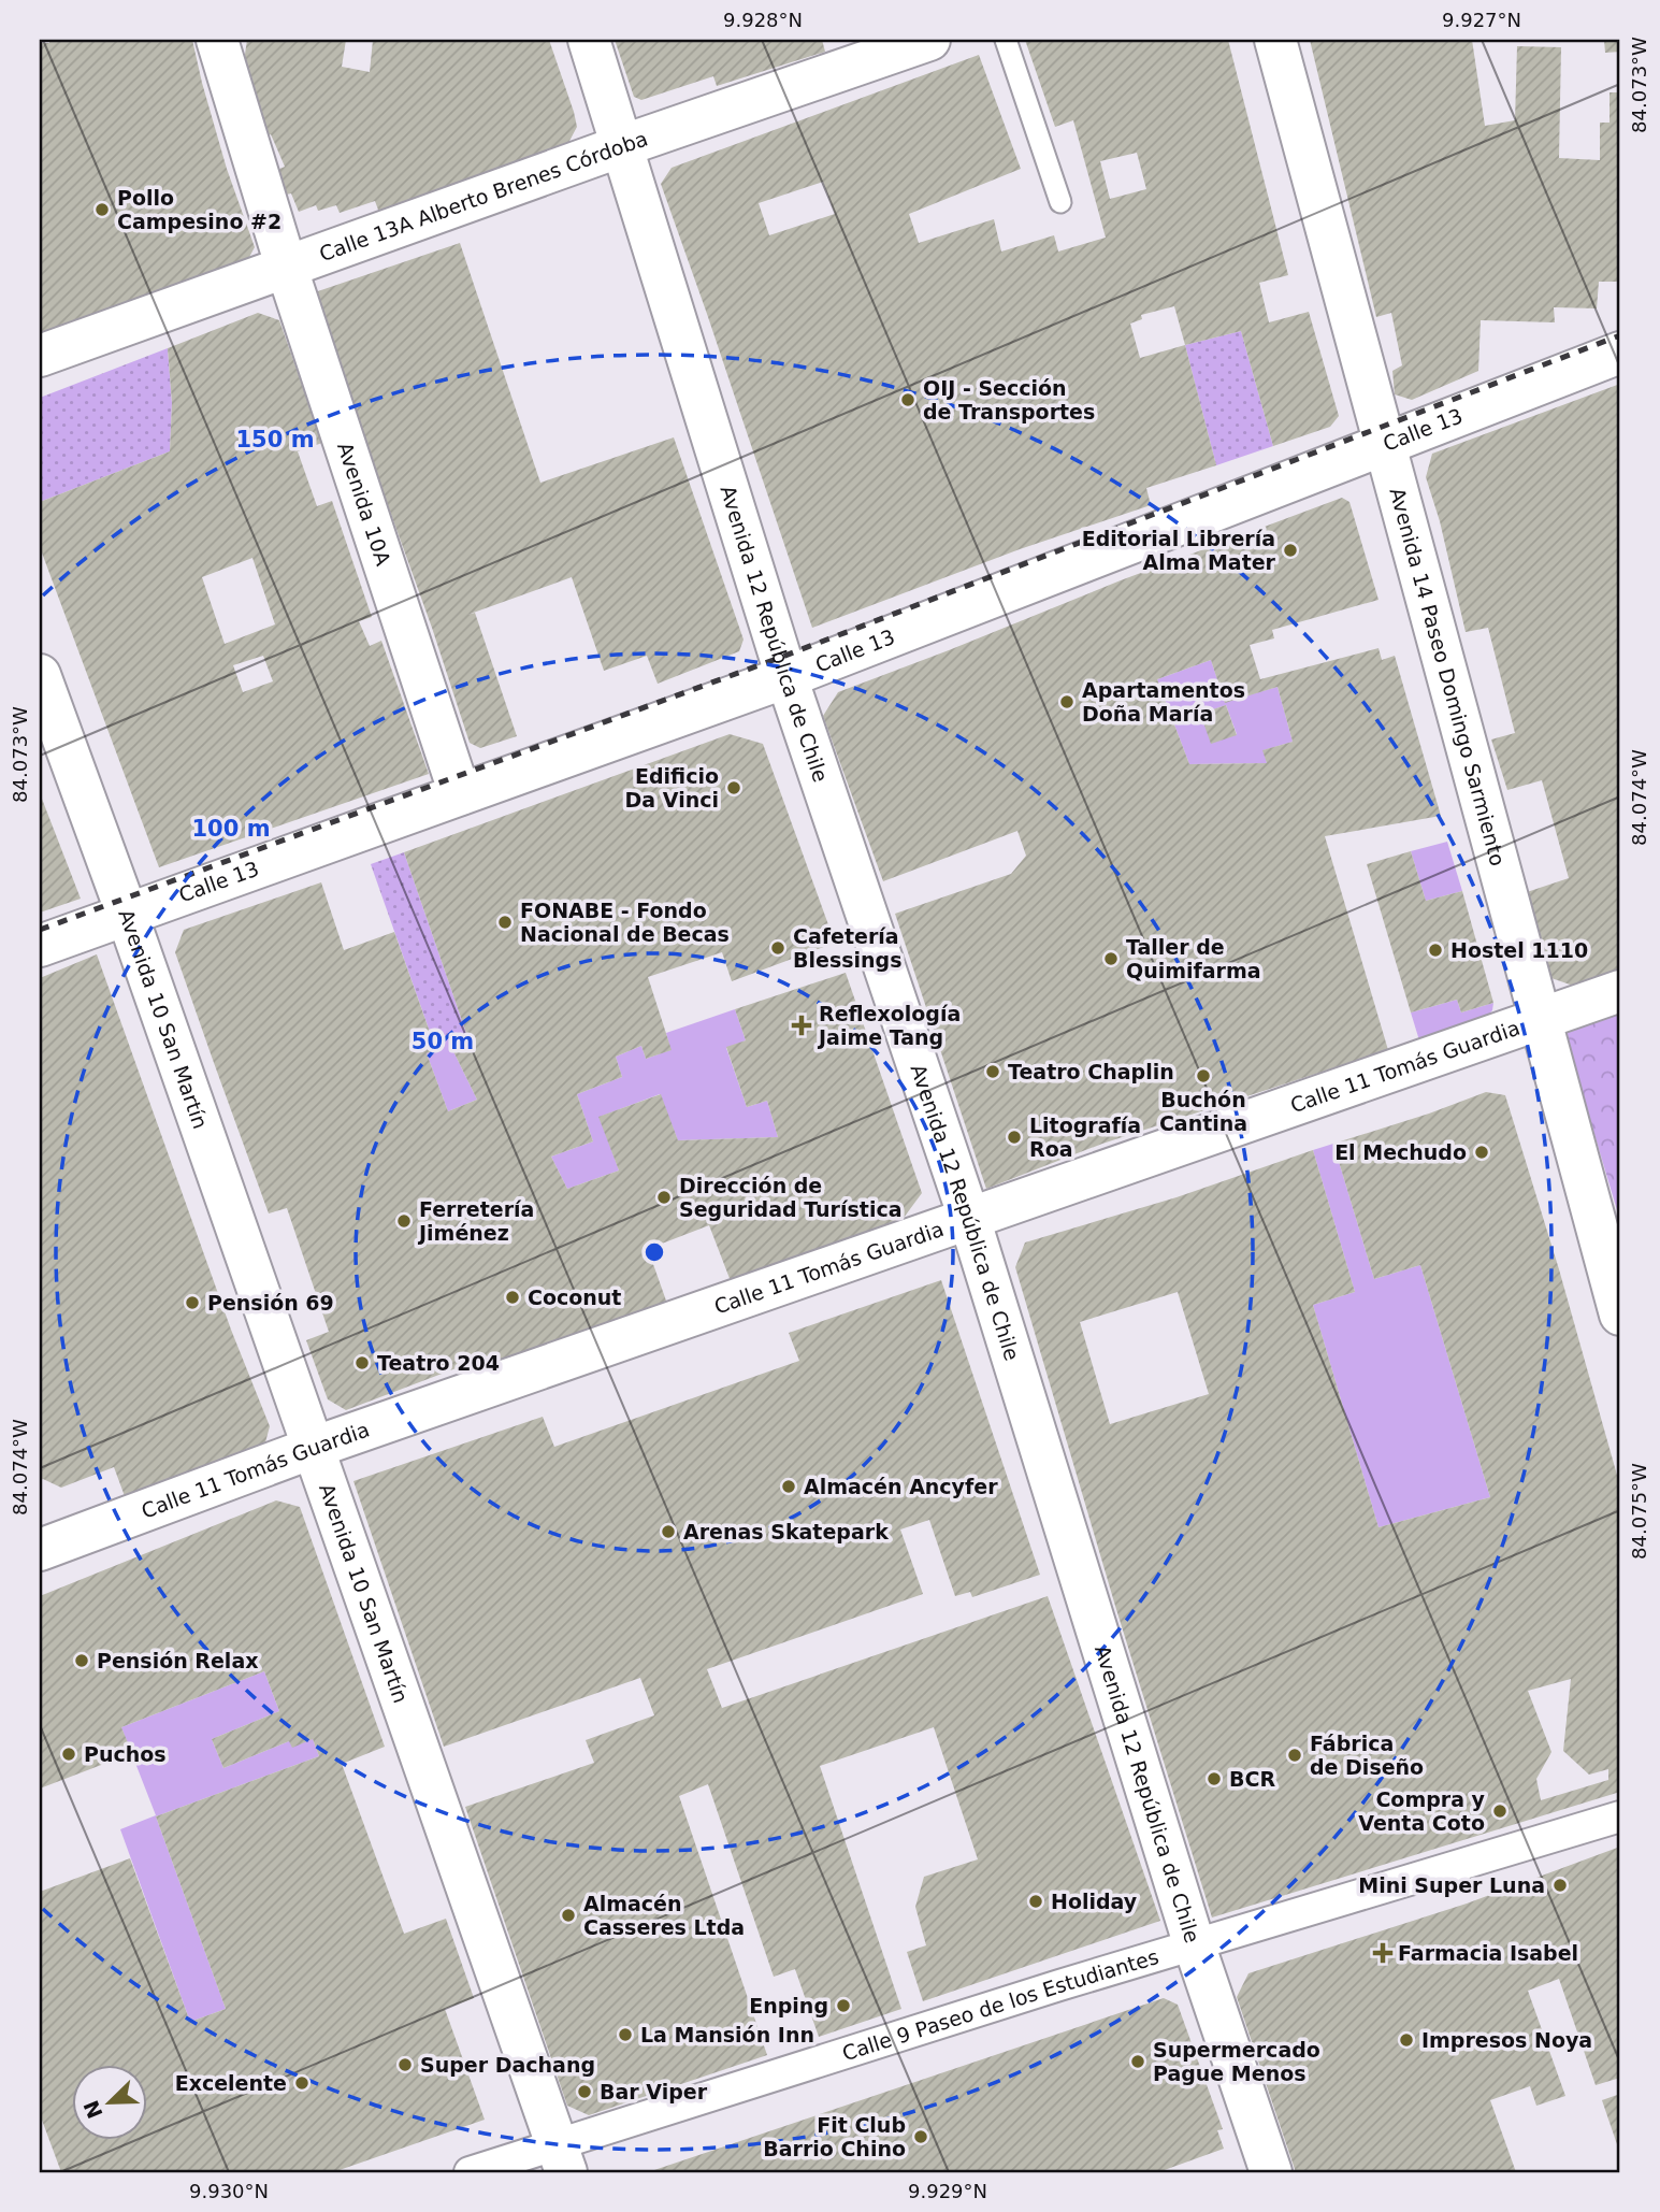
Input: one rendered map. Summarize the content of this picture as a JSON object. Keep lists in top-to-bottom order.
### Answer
{
  "streets": {
    "street": [
      "Calle 13A Alberto Brenes Córdoba",
      "Calle 13",
      "Avenida 10A",
      "Avenida 12 República de Chile",
      "Avenida 14 Paseo Domingo Sarmiento",
      "Avenida 10 San Martín",
      "Calle 11 Tomás Guardia",
      "Calle 9 Paseo de los Estudiantes"
    ]
  },
  "crossings": [
    ["Calle 13A Alberto Brenes Córdoba", "Avenida 10A"],
    ["Calle 13A Alberto Brenes Córdoba", "Avenida 12 República de Chile"],
    ["Calle 13", "Avenida 10A"],
    ["Calle 13", "Avenida 12 República de Chile"],
    ["Calle 13", "Avenida 14 Paseo Domingo Sarmiento"],
    ["Calle 13", "Avenida 10 San Martín"],
    ["Avenida 12 República de Chile", "Calle 11 Tomás Guardia"],
    ["Avenida 12 República de Chile", "Calle 9 Paseo de los Estudiantes"],
    ["Avenida 14 Paseo Domingo Sarmiento", "Calle 11 Tomás Guardia"],
    ["Avenida 10 San Martín", "Calle 11 Tomás Guardia"],
    ["Avenida 10 San Martín", "Calle 9 Paseo de los Estudiantes"]
  ],
  "places": {
    "other": [
      "Pollo Campesino #2",
      "OIJ - Sección de Transportes",
      "Editorial Librería Alma Mater",
      "Apartamentos Doña María",
      "Edificio Da Vinci",
      "FONABE - Fondo Nacional de Becas",
      "Cafetería Blessings",
      "Hostel 1110",
      "Taller de Quimifarma",
      "Teatro Chaplin",
      "Buchón Cantina",
      "Litografía Roa",
      "El Mechudo",
      "Dirección de Seguridad Turística",
      "Ferretería Jiménez",
      "Coconut",
      "Pensión 69",
      "Teatro 204",
      "Almacén Ancyfer",
      "Arenas Skatepark",
      "Pensión Relax",
      "Puchos",
      "Fábrica de Diseño",
      "BCR",
      "Compra y Venta Coto",
      "Mini Super Luna",
      "Holiday",
      "Almacén Casseres Ltda",
      "Enping",
      "La Mansión Inn",
      "Impresos Noya",
      "Supermercado Pague Menos",
      "Super Dachang",
      "Excelente",
      "Bar Viper",
      "Fit Club Barrio Chino"
    ],
    "health": ["Reflexología Jaime Tang", "Farmacia Isabel"]
  },
  "north": "bottom left",
  "coordinates": [
    "9.928°N",
    "9.927°N",
    "84.073°W",
    "84.074°W",
    "84.075°W",
    "9.930°N",
    "9.929°N"
  ],
  "rings": ["150 m", "100 m", "50 m"]
}
